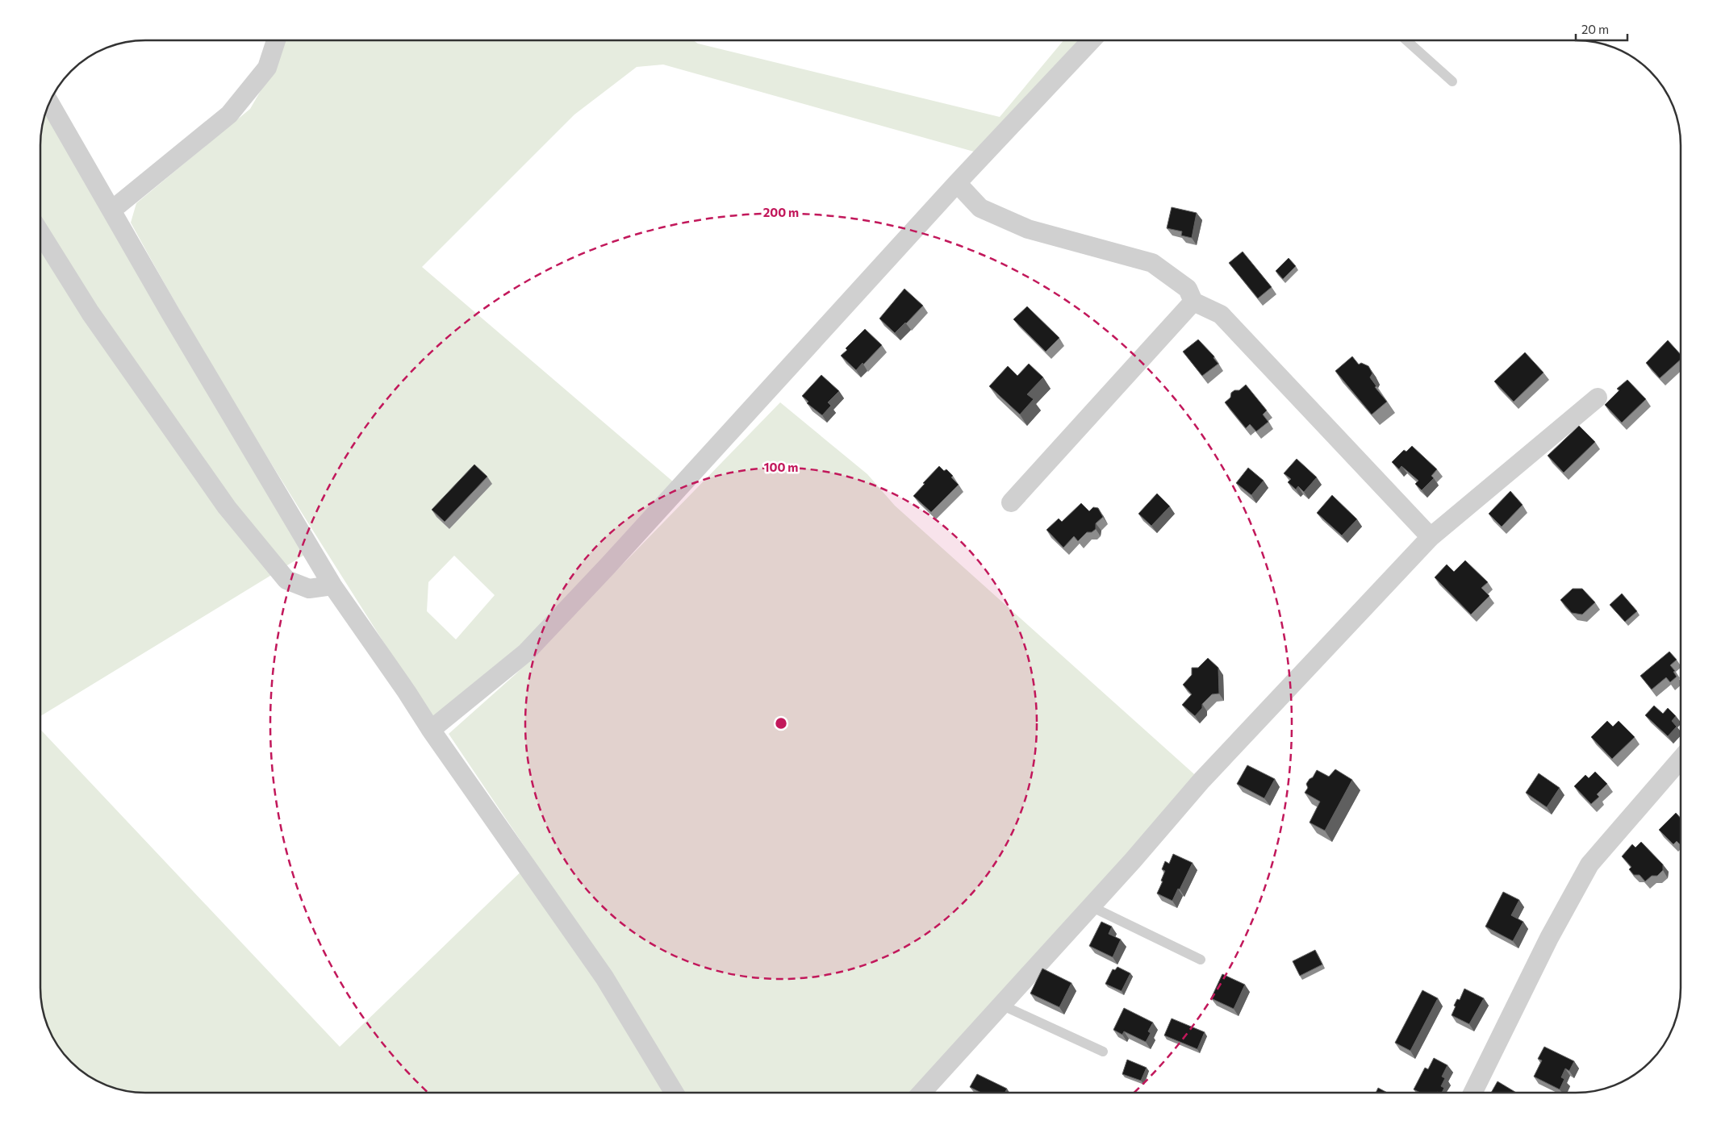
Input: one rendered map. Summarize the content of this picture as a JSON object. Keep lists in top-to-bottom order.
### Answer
{
  "scale_bar": "20 m",
  "rings": ["200 m", "100 m"]
}
